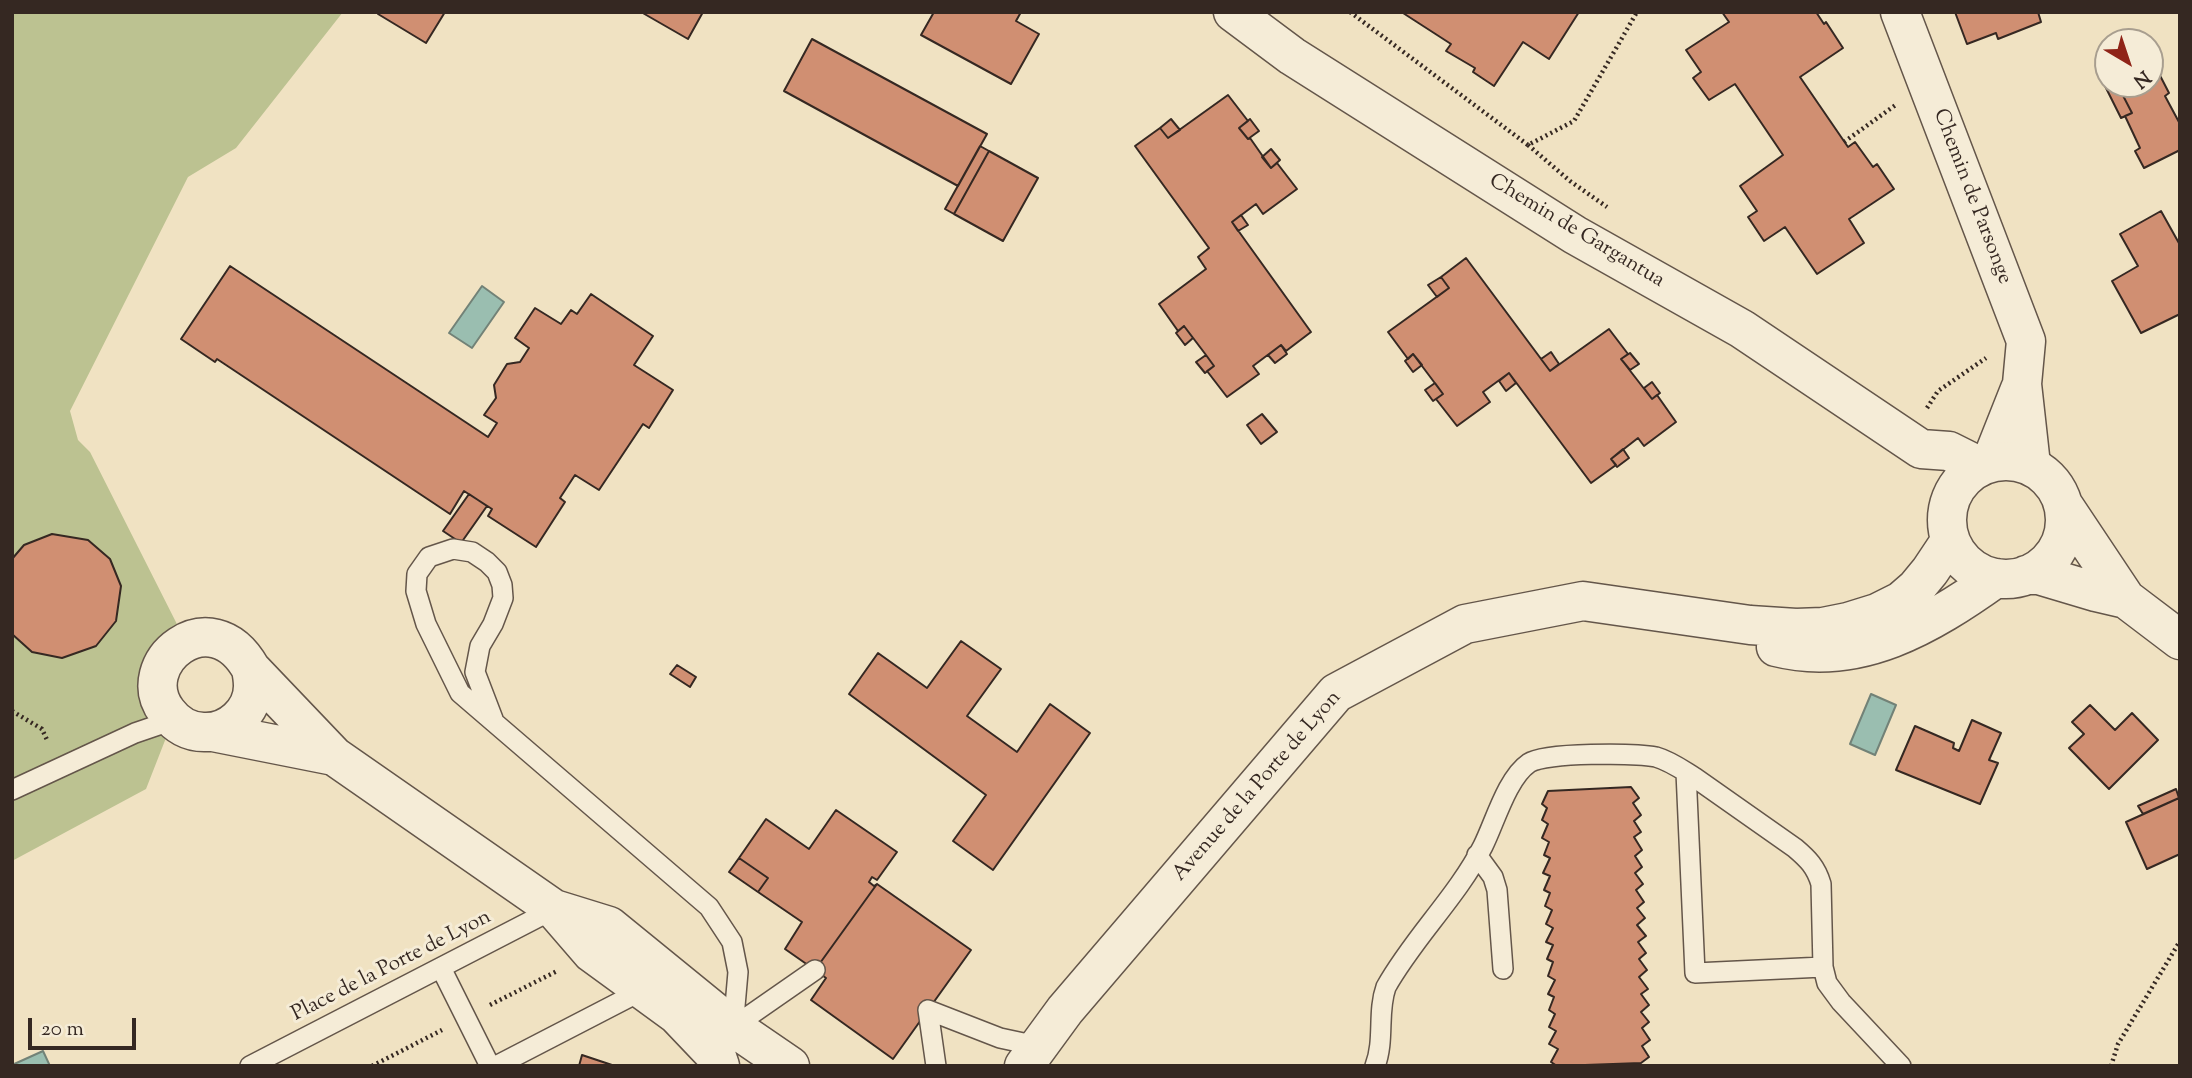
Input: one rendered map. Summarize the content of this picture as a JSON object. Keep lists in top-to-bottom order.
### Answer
{
  "streets": {
    "street": ["Chemin de Parsonge", "Chemin de Gargantua", "Avenue de la Porte de Lyon"],
    "lane": ["Place de la Porte de Lyon"]
  },
  "crossings": [
    ["Chemin de Parsonge", "Chemin de Gargantua"],
    ["Chemin de Parsonge", "Avenue de la Porte de Lyon"],
    ["Chemin de Gargantua", "Avenue de la Porte de Lyon"]
  ],
  "scale_bar": "20 m",
  "north": "bottom right"
}
